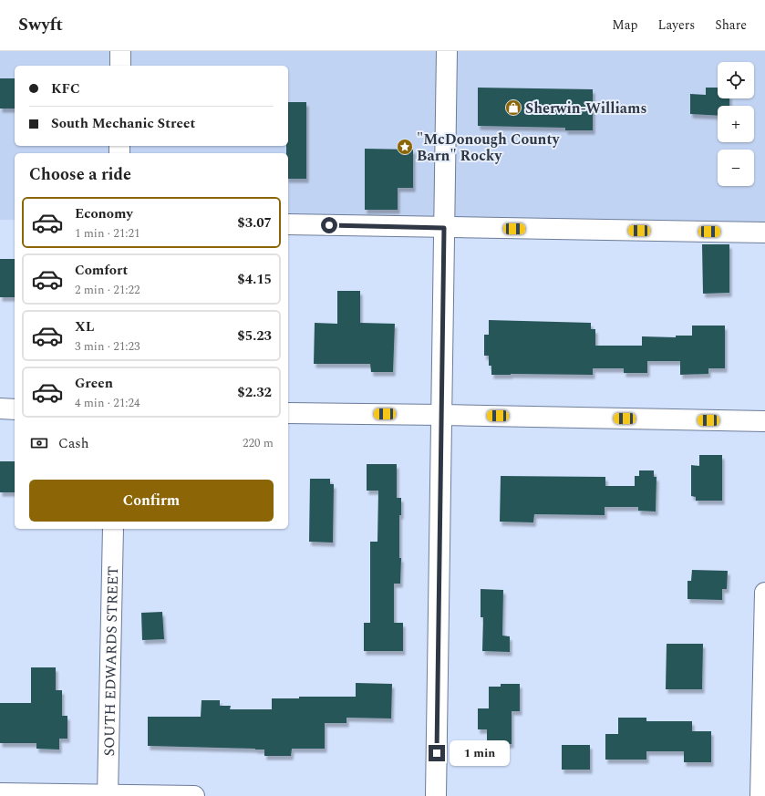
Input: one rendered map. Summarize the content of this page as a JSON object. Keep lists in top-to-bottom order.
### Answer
{
  "streets": {
    "street": ["SOUTH EDWARDS STREET"]
  },
  "places": {
    "shop": ["Sherwin-Williams"],
    "place": ["\"McDonough County Barn\" Rocky"]
  },
  "page": {
    "header": "Swyft",
    "nav": ["Map", "Layers", "Share"],
    "map_buttons": ["+", "−"],
    "banner": ["KFC", "South Mechanic Street"],
    "heading": "Choose a ride",
    "list": [
      {
        "name": "Economy",
        "note": "1 min · 21:21",
        "value": "$3.07"
      },
      {
        "name": "Comfort",
        "note": "2 min · 21:22",
        "value": "$4.15"
      },
      {
        "name": "XL",
        "note": "3 min · 21:23",
        "value": "$5.23"
      },
      {
        "name": "Green",
        "note": "4 min · 21:24",
        "value": "$2.32"
      }
    ],
    "pay": ["Cash", "220 m"],
    "buttons": "Confirm",
    "bubble": "1 min"
  }
}
